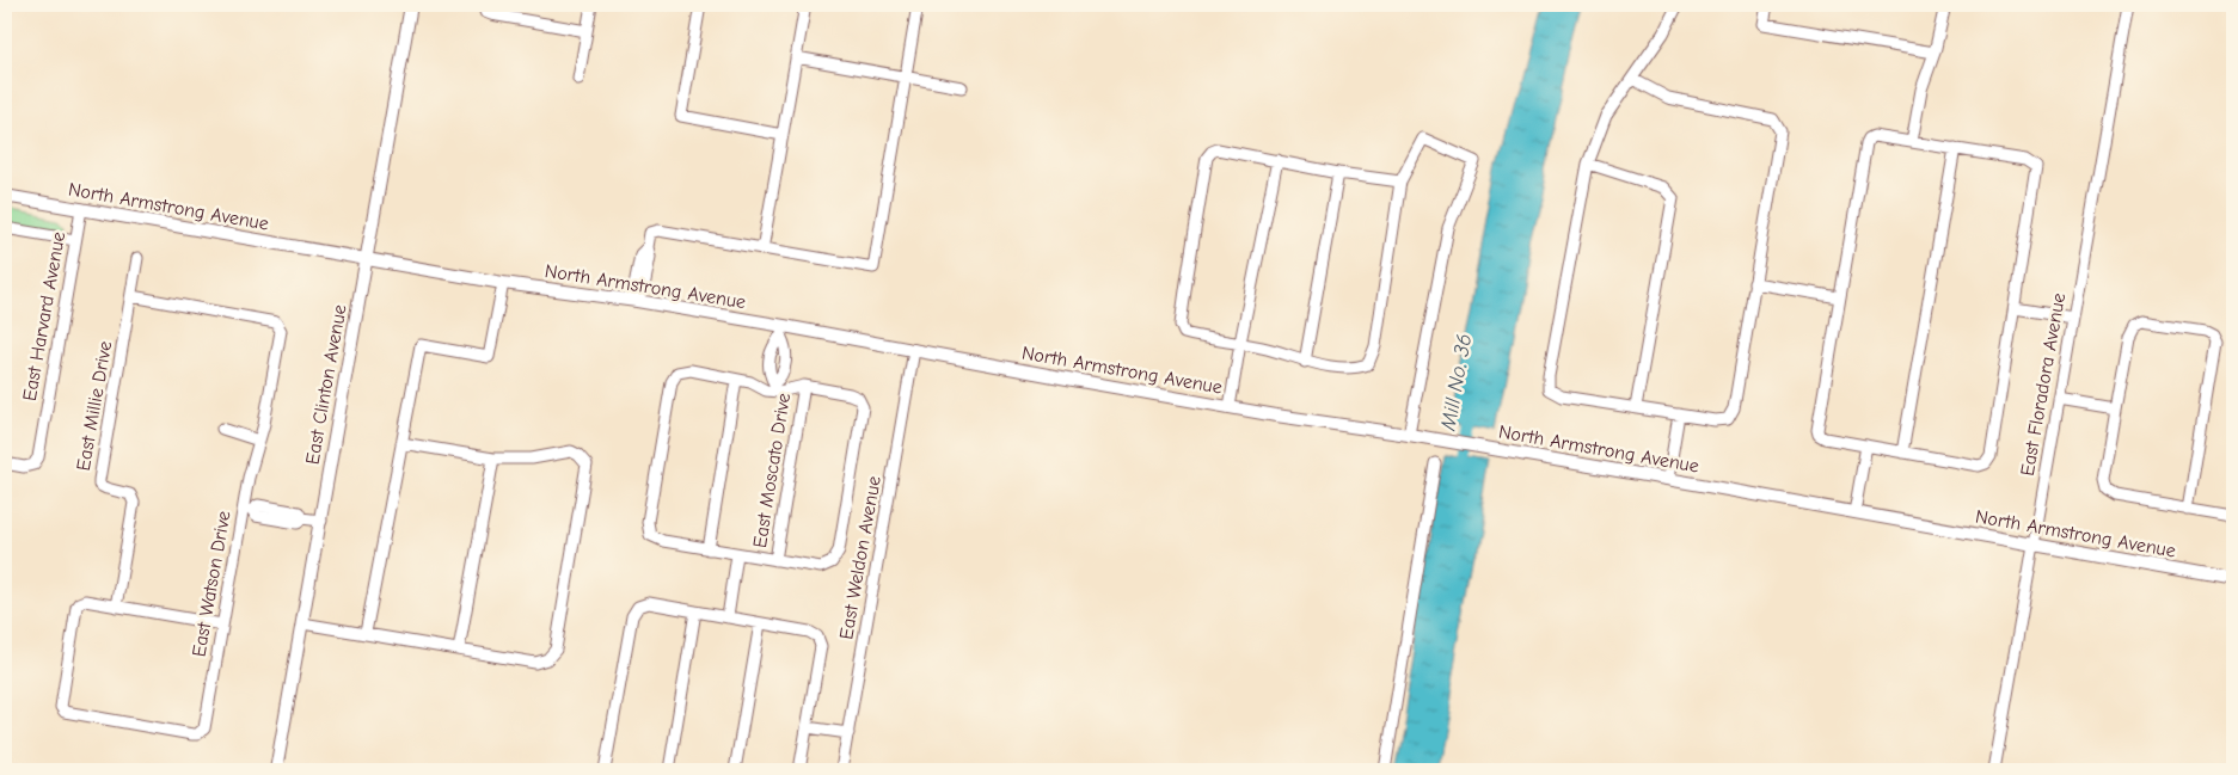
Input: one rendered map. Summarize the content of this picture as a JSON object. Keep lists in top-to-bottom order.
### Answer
{
  "streets": {
    "street": [
      "North Armstrong Avenue",
      "East Harvard Avenue",
      "East Clinton Avenue",
      "East Floradora Avenue",
      "East Millie Drive",
      "East Moscato Drive",
      "East Weldon Avenue",
      "East Watson Drive"
    ]
  },
  "crossings": [
    ["North Armstrong Avenue", "East Harvard Avenue"],
    ["North Armstrong Avenue", "East Clinton Avenue"],
    ["North Armstrong Avenue", "East Floradora Avenue"],
    ["North Armstrong Avenue", "East Weldon Avenue"],
    ["East Millie Drive", "East Watson Drive"]
  ],
  "water": ["Mill No. 36"]
}
